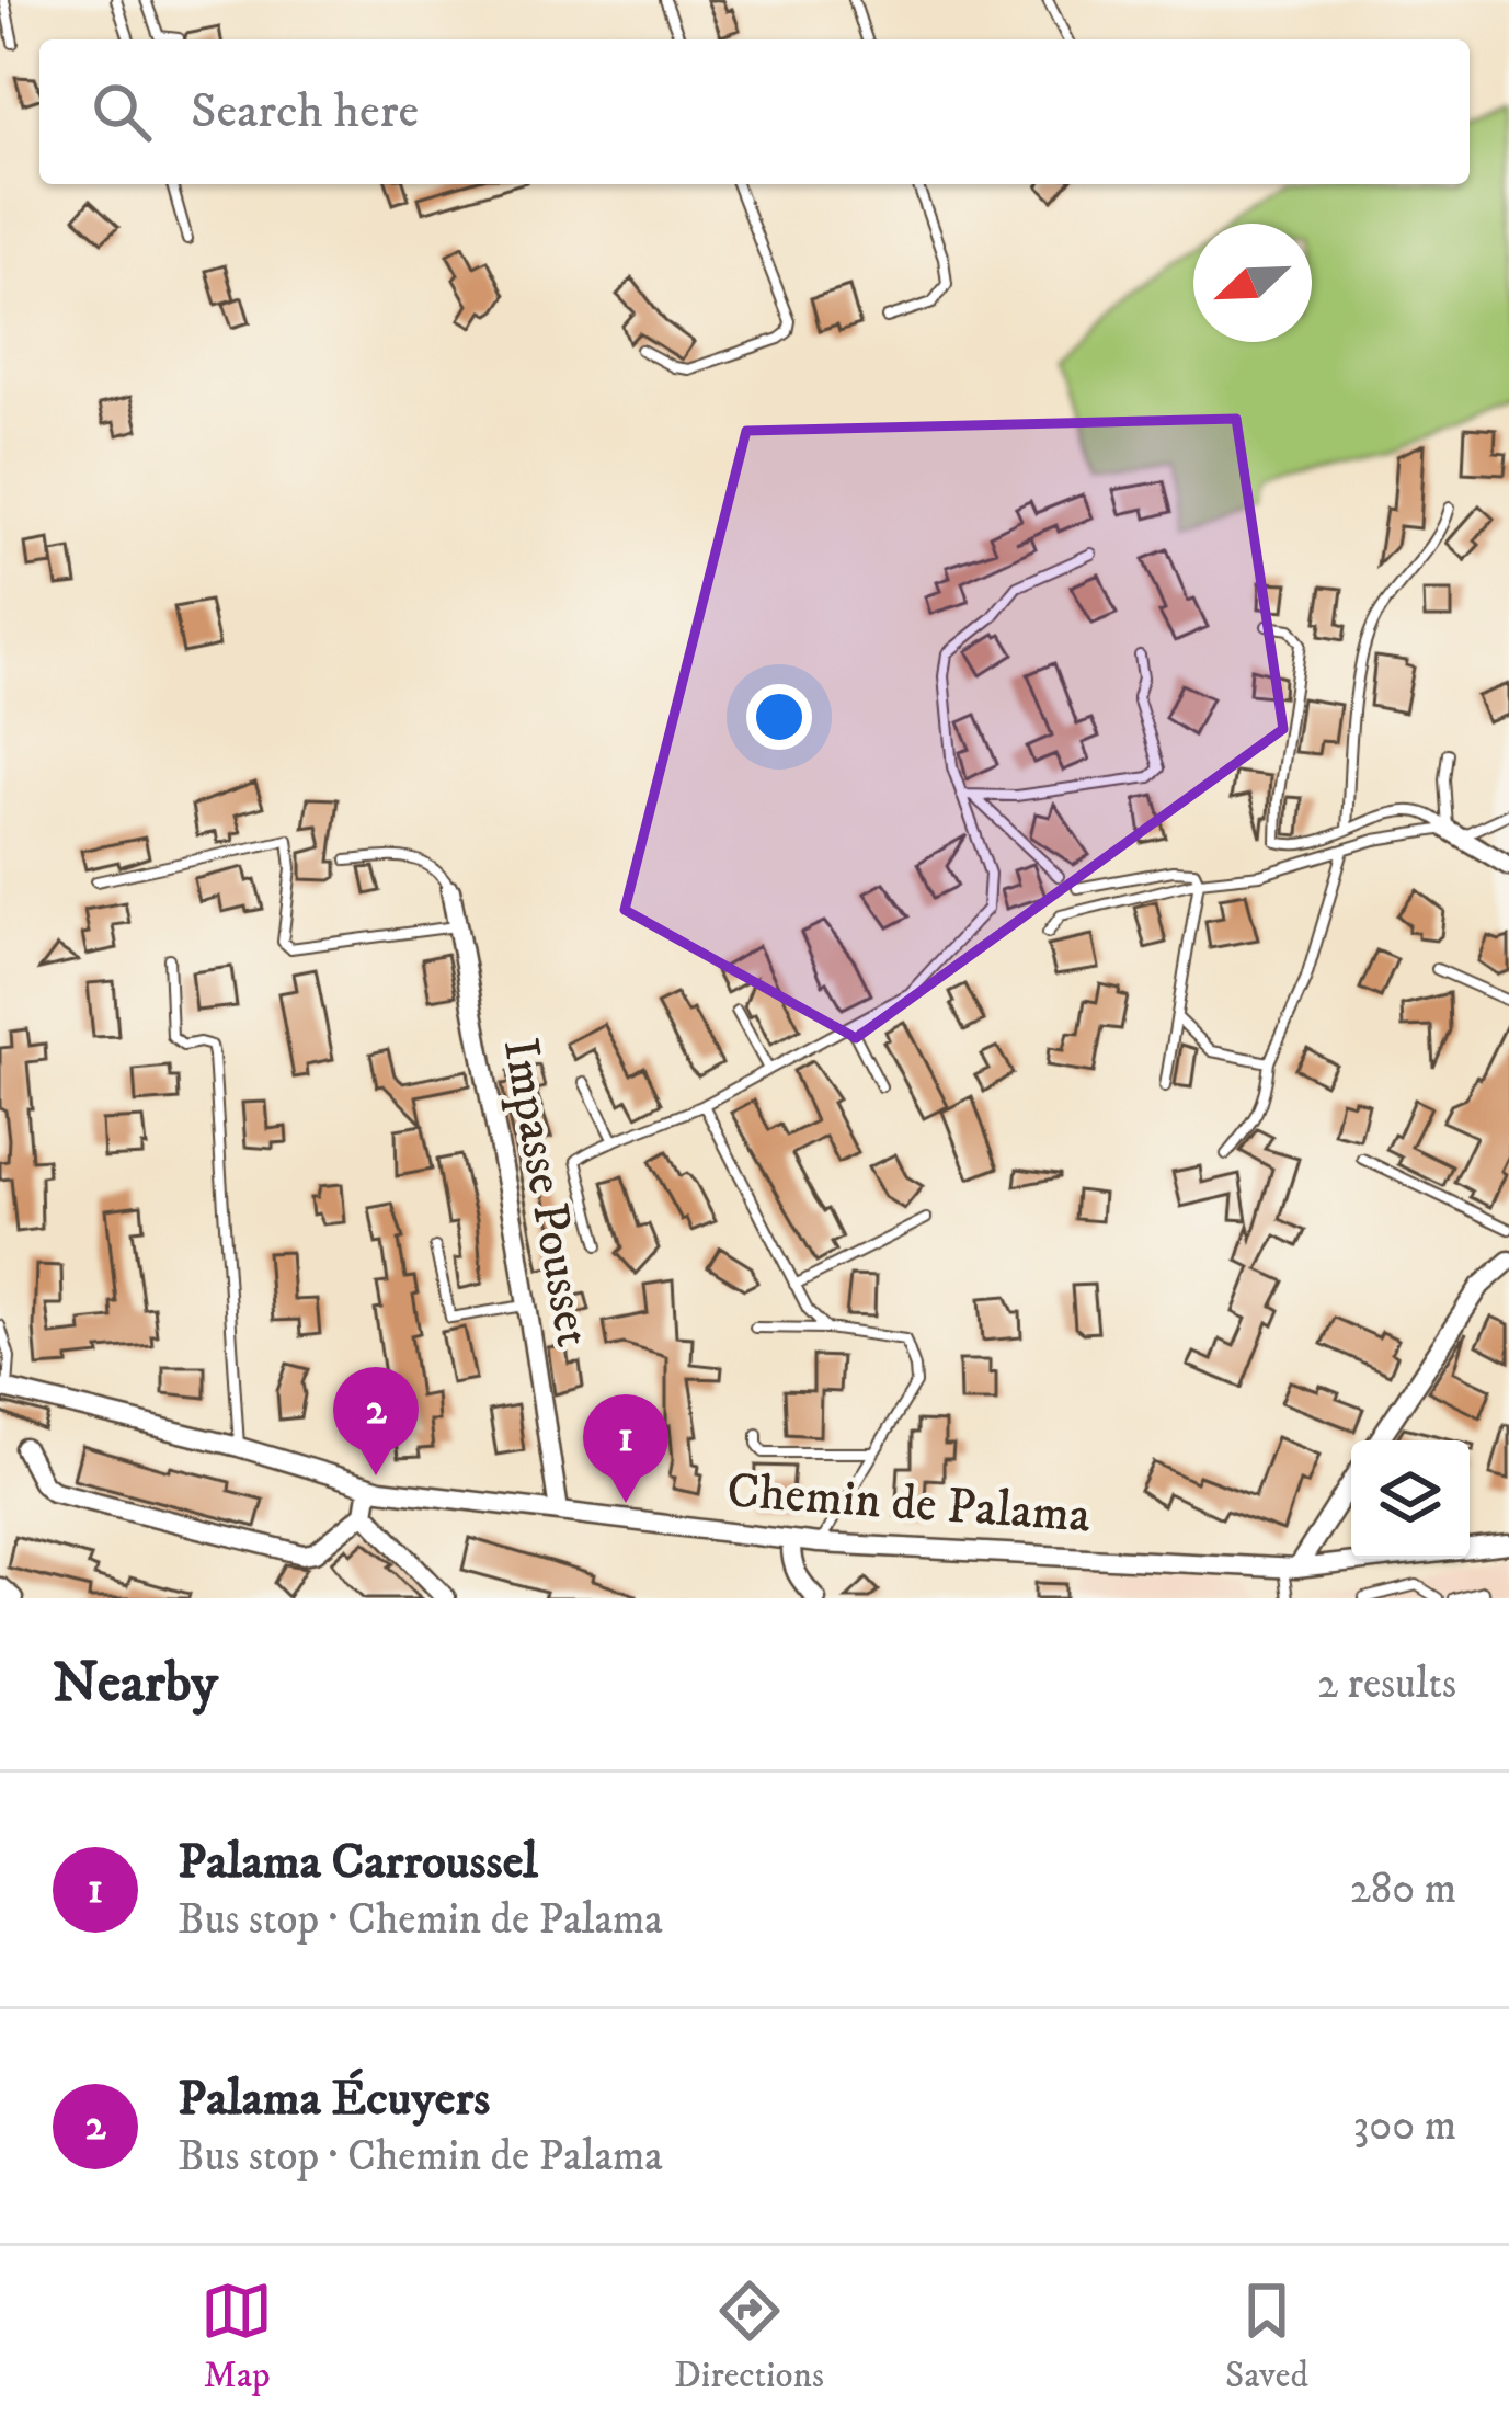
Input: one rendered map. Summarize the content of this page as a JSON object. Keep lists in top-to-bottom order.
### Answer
{
  "streets": {
    "street": ["Impasse Pousset", "Chemin de Palama"]
  },
  "crossings": [
    ["Impasse Pousset", "Chemin de Palama"]
  ],
  "north": "bottom left",
  "page": {
    "search": "Search here",
    "pins": ["2", "1"],
    "heading": ["Nearby", "2 results"],
    "list": [
      {
        "mark": "1",
        "name": "Palama Carroussel",
        "note": "Bus stop · Chemin de Palama",
        "value": "280 m"
      },
      {
        "mark": "2",
        "name": "Palama Écuyers",
        "note": "Bus stop · Chemin de Palama",
        "value": "300 m"
      }
    ],
    "nav": ["Map", "Directions", "Saved"]
  }
}
